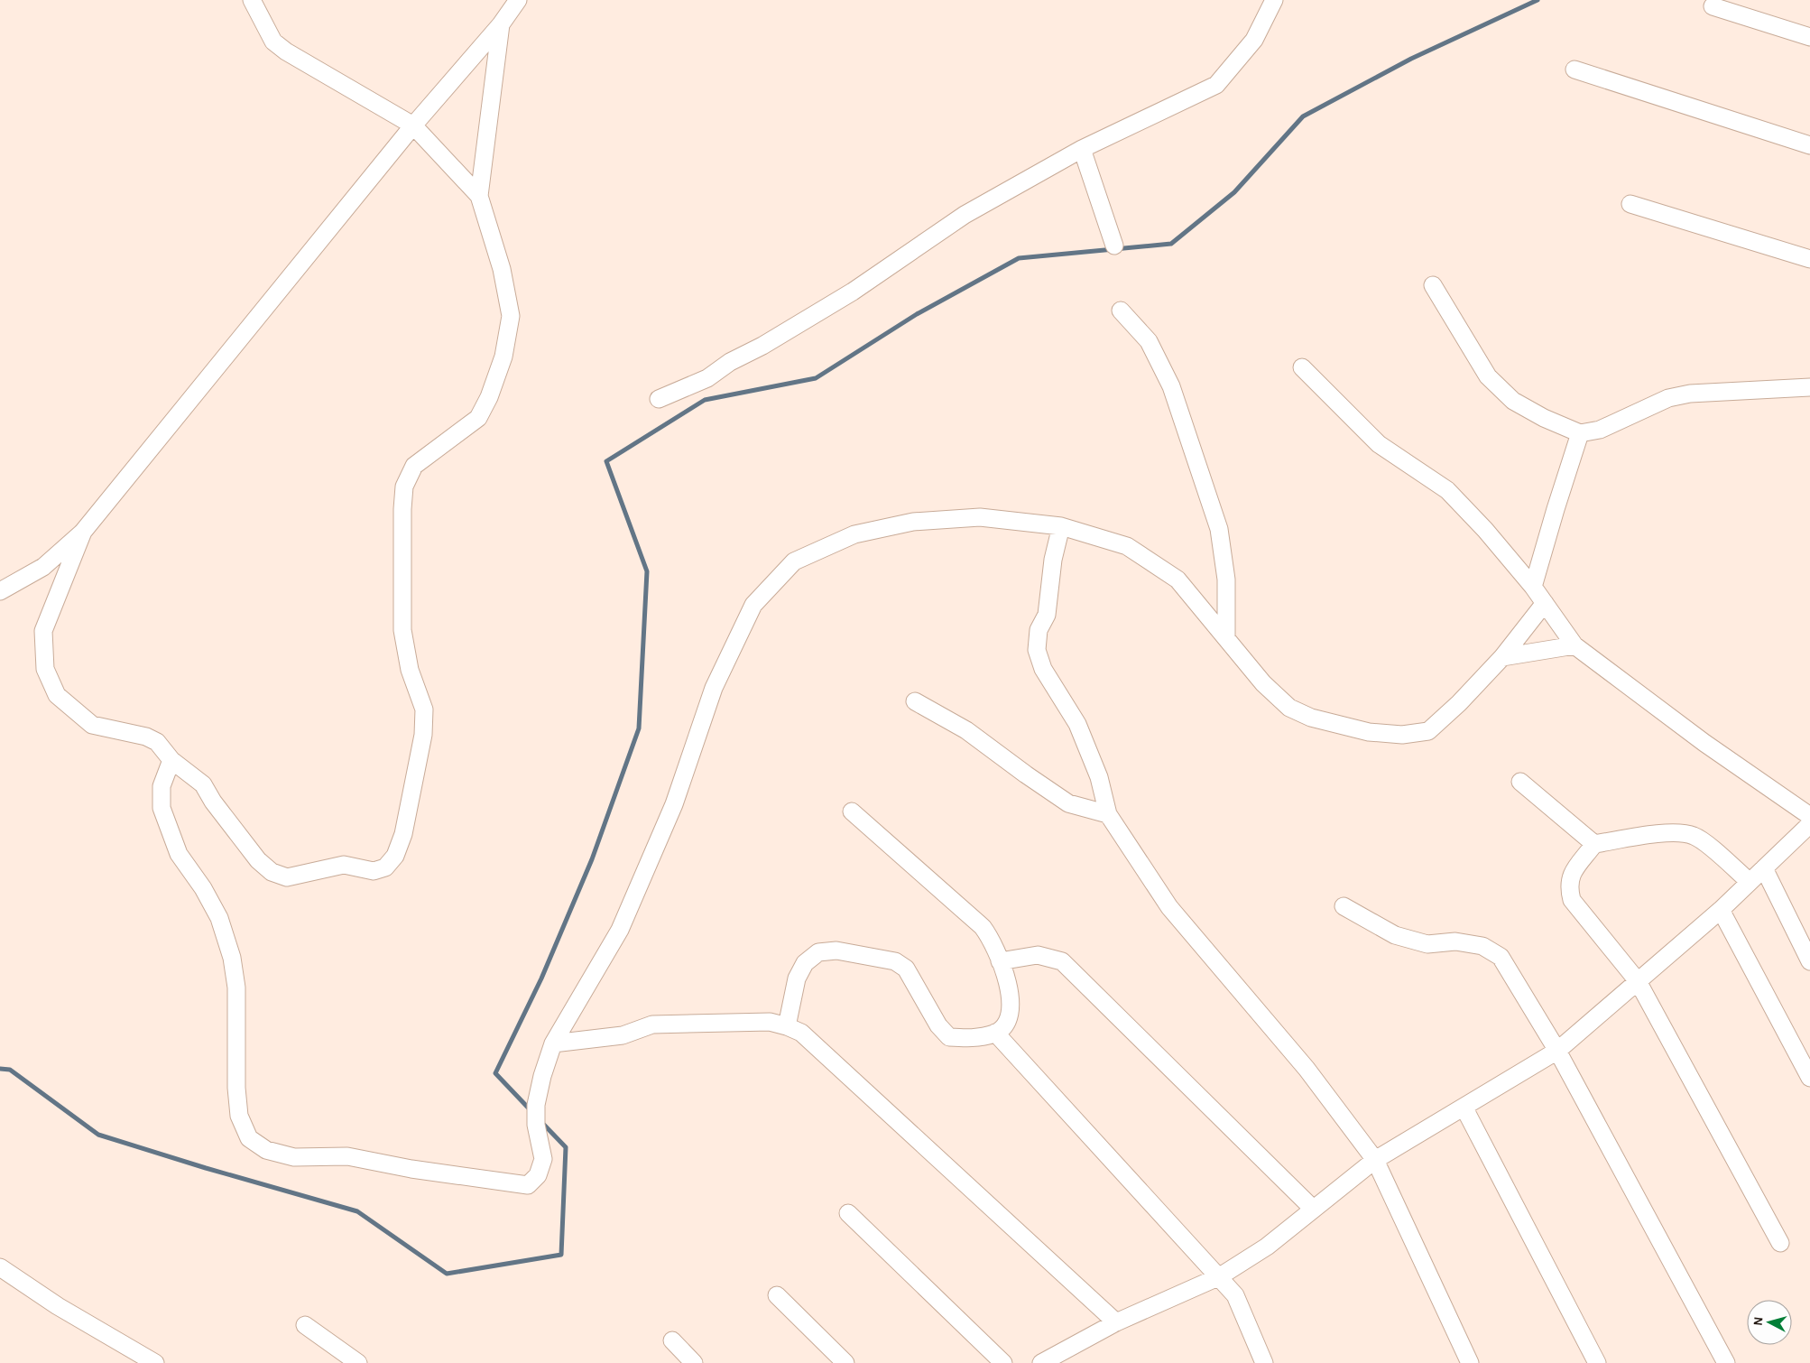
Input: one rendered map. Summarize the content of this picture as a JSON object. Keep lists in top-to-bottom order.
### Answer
{
  "north": "left"
}
